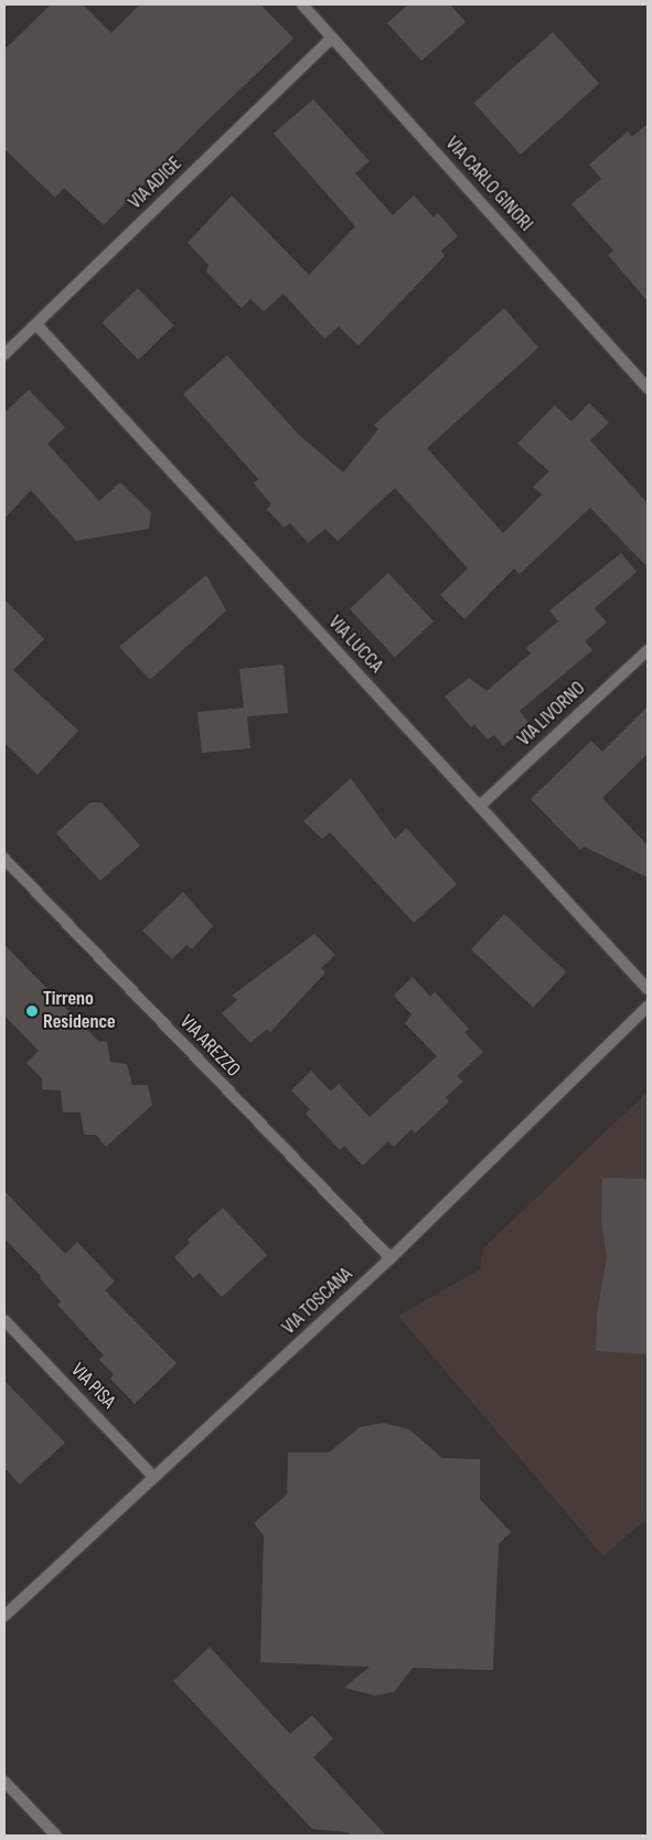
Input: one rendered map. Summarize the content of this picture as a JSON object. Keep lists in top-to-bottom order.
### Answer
{
  "streets": {
    "street": [
      "VIA ADIGE",
      "VIA CARLO GINORI",
      "VIA LUCCA",
      "VIA LIVORNO",
      "VIA AREZZO",
      "VIA TOSCANA",
      "VIA PISA"
    ]
  },
  "crossings": [
    ["VIA ADIGE", "VIA CARLO GINORI"],
    ["VIA ADIGE", "VIA LUCCA"],
    ["VIA LUCCA", "VIA LIVORNO"],
    ["VIA AREZZO", "VIA TOSCANA"],
    ["VIA TOSCANA", "VIA PISA"]
  ],
  "places": ["Tirreno Residence"]
}
